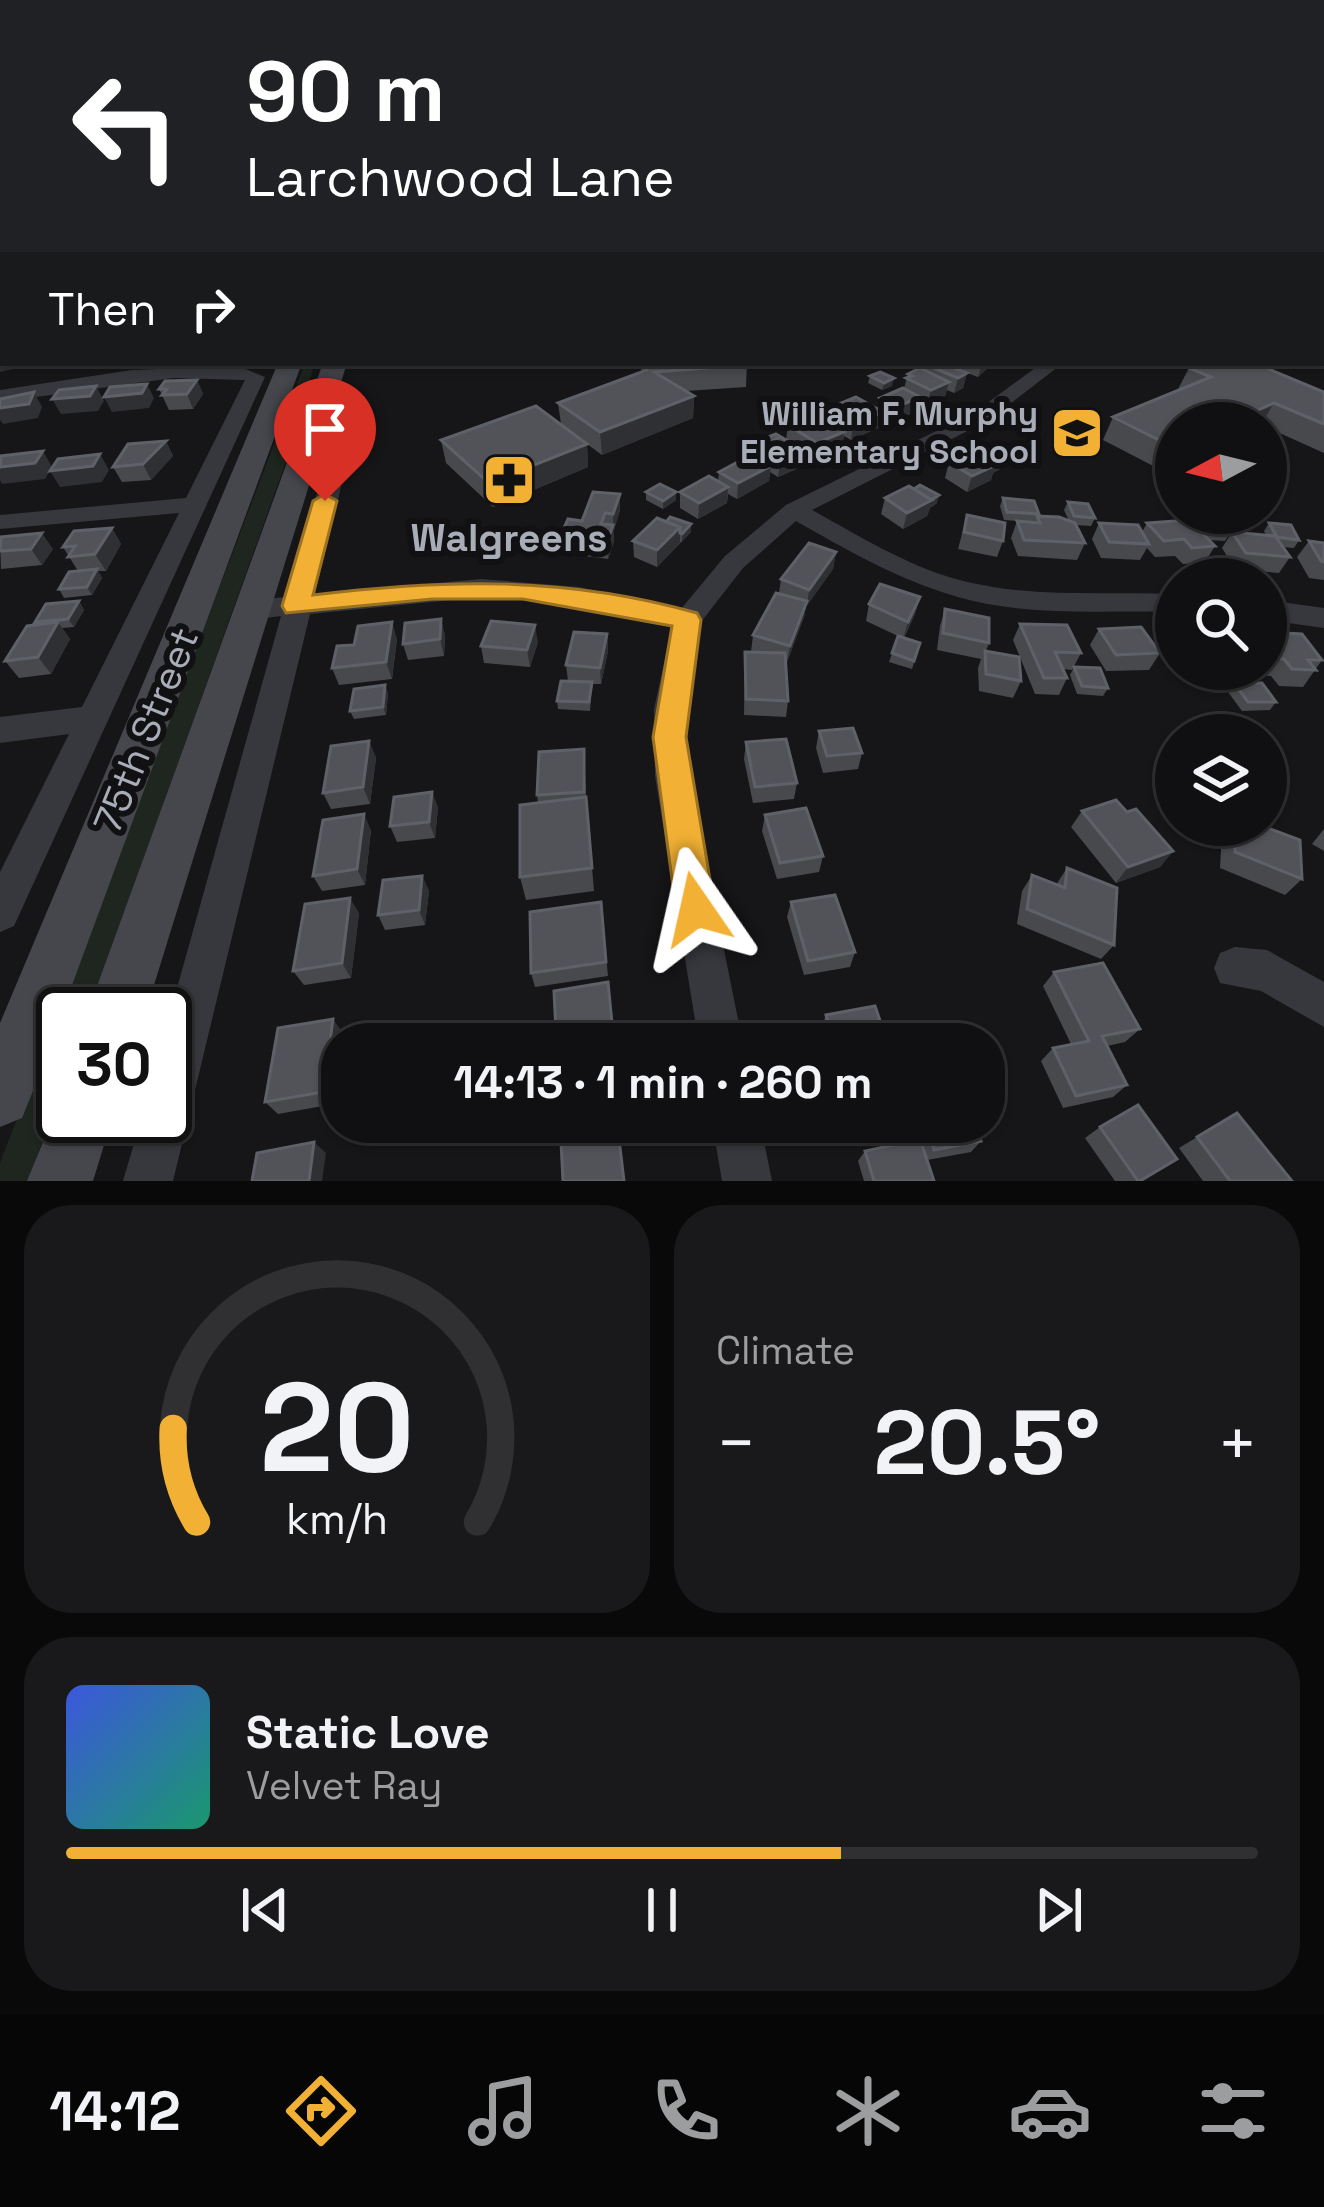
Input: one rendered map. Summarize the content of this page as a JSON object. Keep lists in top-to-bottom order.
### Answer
{
  "streets": {
    "main road": ["75th Street"]
  },
  "places": {
    "school or university": ["William F. Murphy Elementary School"],
    "pharmacy": ["Walgreens"]
  },
  "north": "left",
  "page": {
    "turn": ["90 m", "Larchwood Lane"],
    "then": "Then",
    "limit": "30",
    "trip": "14:13 · 1 min · 260 m",
    "tile": "Climate",
    "heat": ["−", "20.5°", "+"],
    "song": ["Static Love", "Velvet Ray"],
    "tabs": "14:12",
    "gauge": ["20", "km/h"]
  }
}
